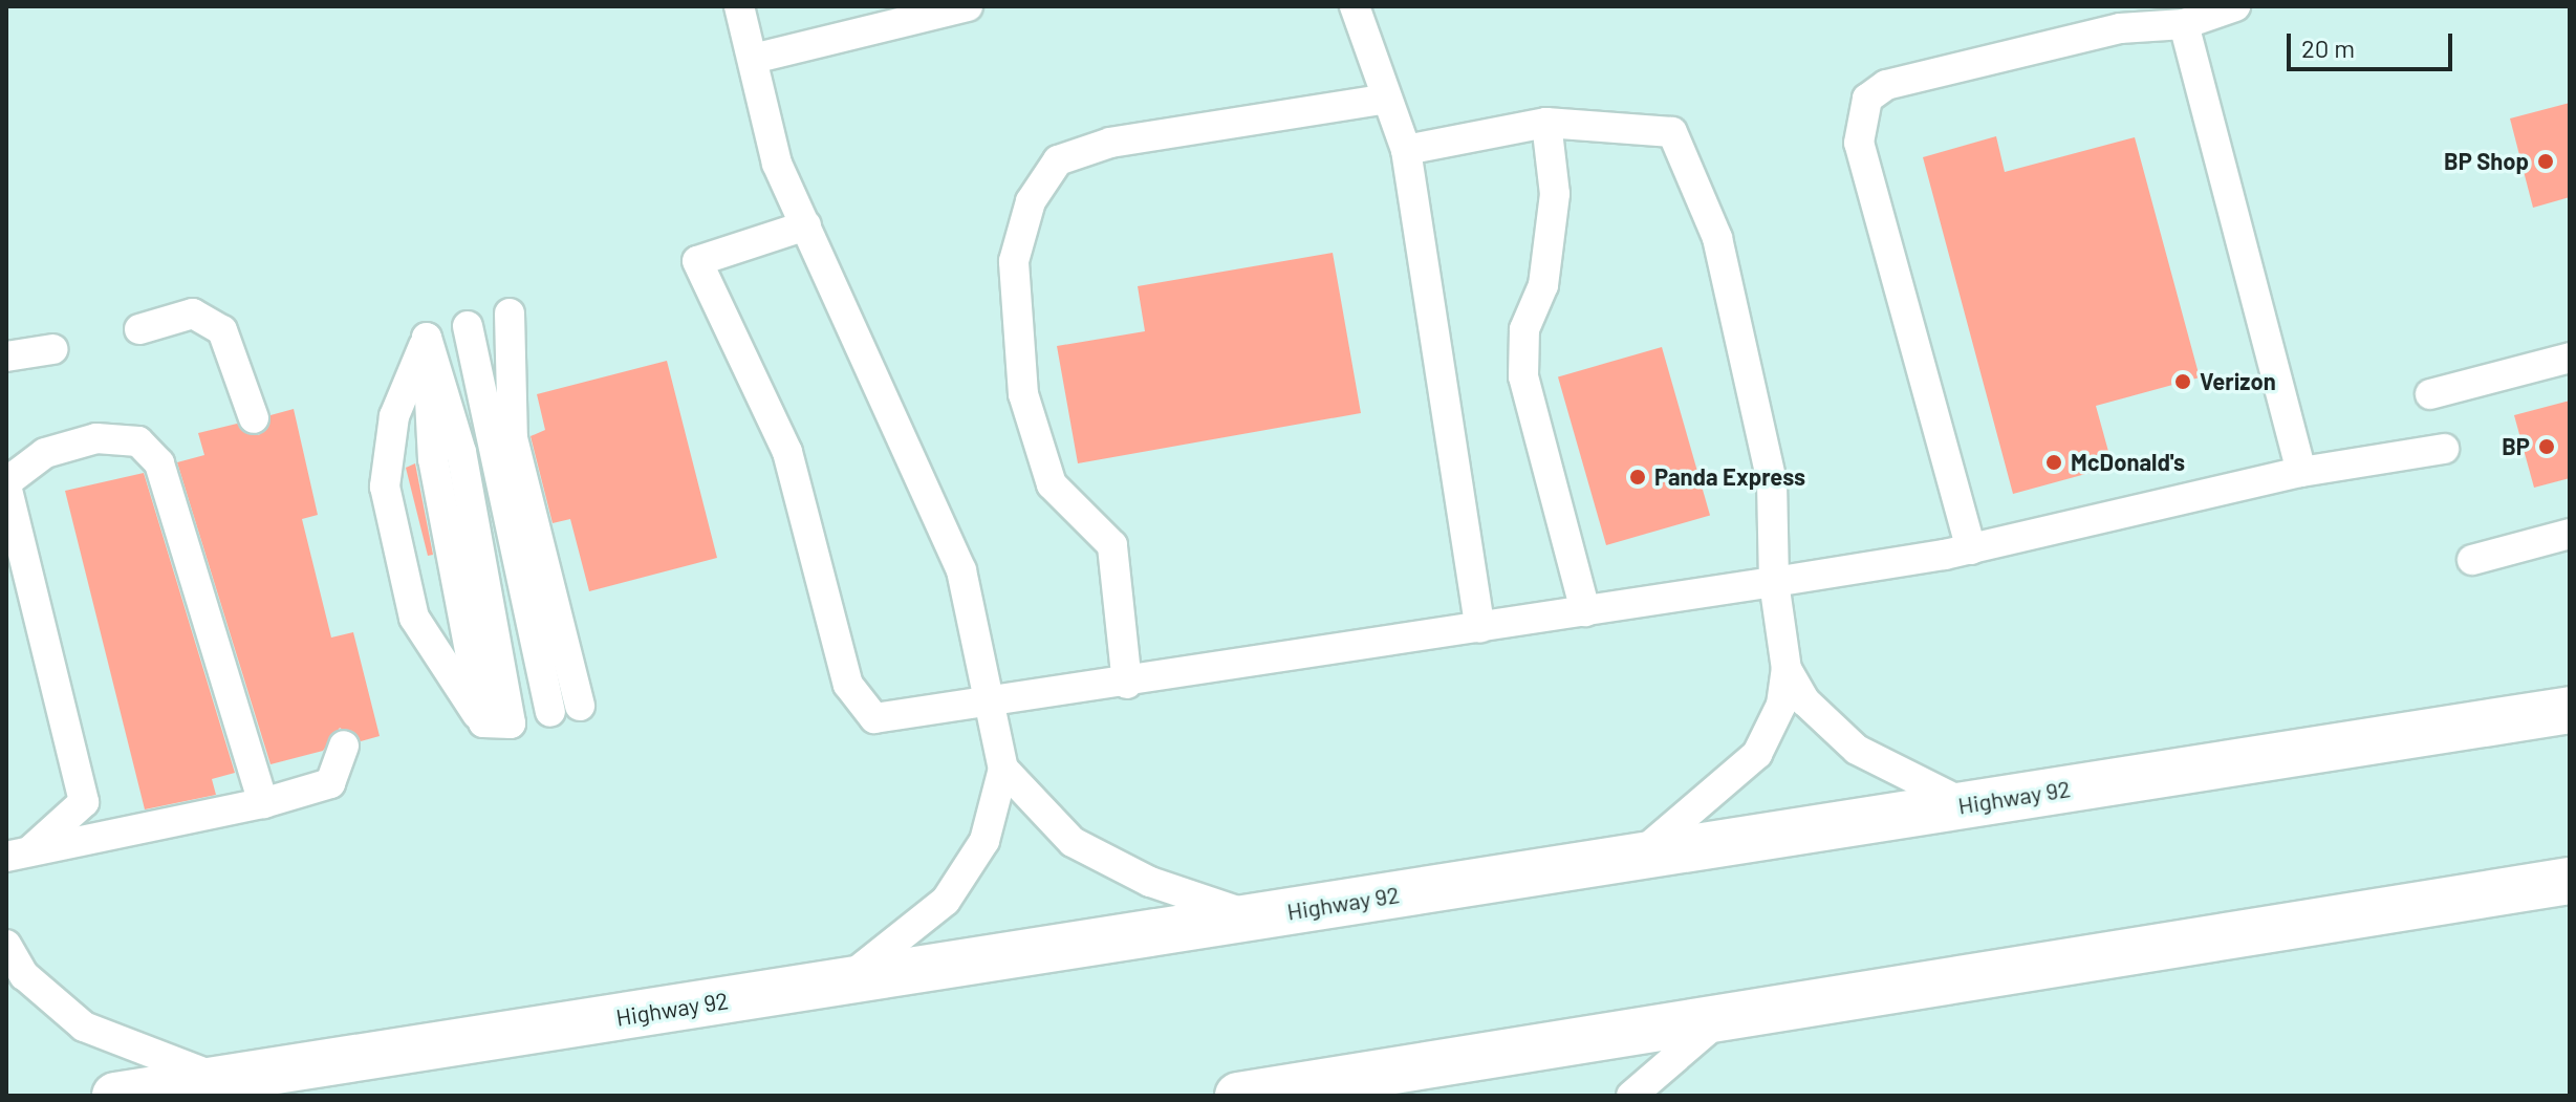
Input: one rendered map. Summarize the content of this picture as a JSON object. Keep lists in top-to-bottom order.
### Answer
{
  "streets": {
    "main road": ["Highway 92"]
  },
  "places": [
    "BP Shop",
    "Verizon",
    "BP",
    "McDonald's",
    "Panda Express"
  ],
  "scale_bar": "20 m"
}
